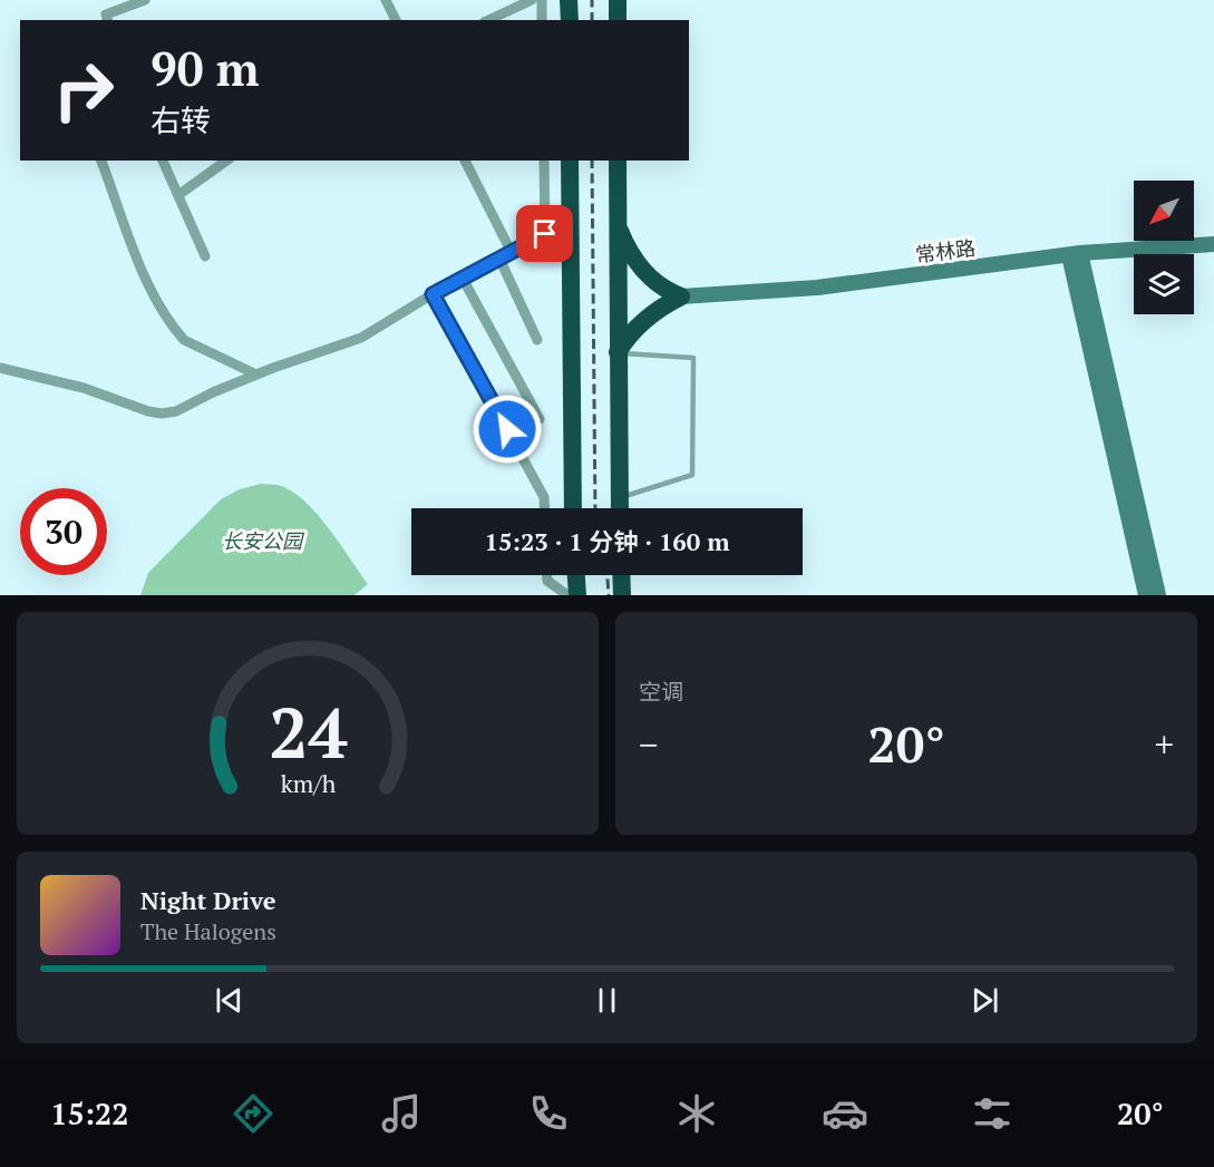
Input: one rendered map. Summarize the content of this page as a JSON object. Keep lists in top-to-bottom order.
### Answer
{
  "streets": {
    "street": ["常林路"]
  },
  "parks": ["长安公园"],
  "north": "bottom left",
  "page": {
    "turn": ["90 m", "右转"],
    "limit": "30",
    "trip": "15:23 · 1 分钟 · 160 m",
    "tile": "空调",
    "heat": ["−", "20°", "+"],
    "song": ["Night Drive", "The Halogens"],
    "tabs": ["15:22", "20°"],
    "gauge": ["24", "km/h"]
  }
}
